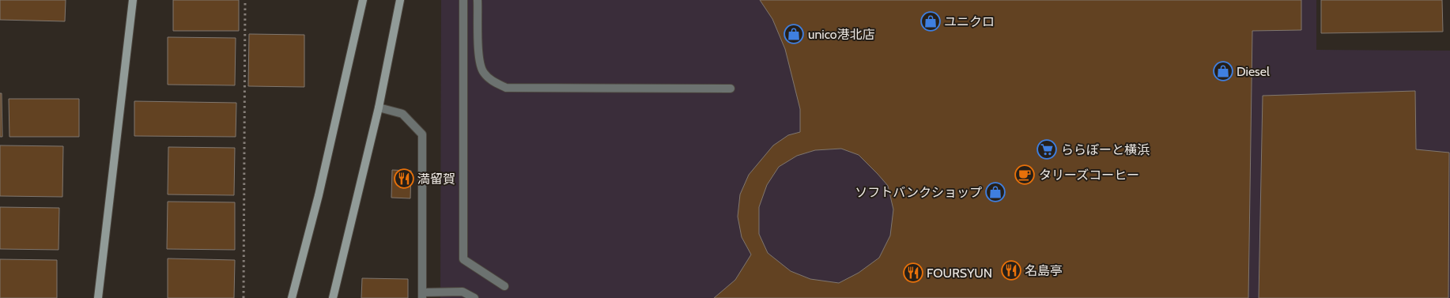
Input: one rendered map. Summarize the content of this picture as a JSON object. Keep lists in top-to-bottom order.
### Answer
{
  "places": {
    "shop": [
      "ユニクロ",
      "unico港北店",
      "Diesel",
      "ソフトバンクショップ"
    ],
    "supermarket": ["ららぽーと横浜"],
    "cafe": ["タリーズコーヒー"],
    "restaurant": ["満留賀", "名島亭", "FOURSYUN"]
  }
}
